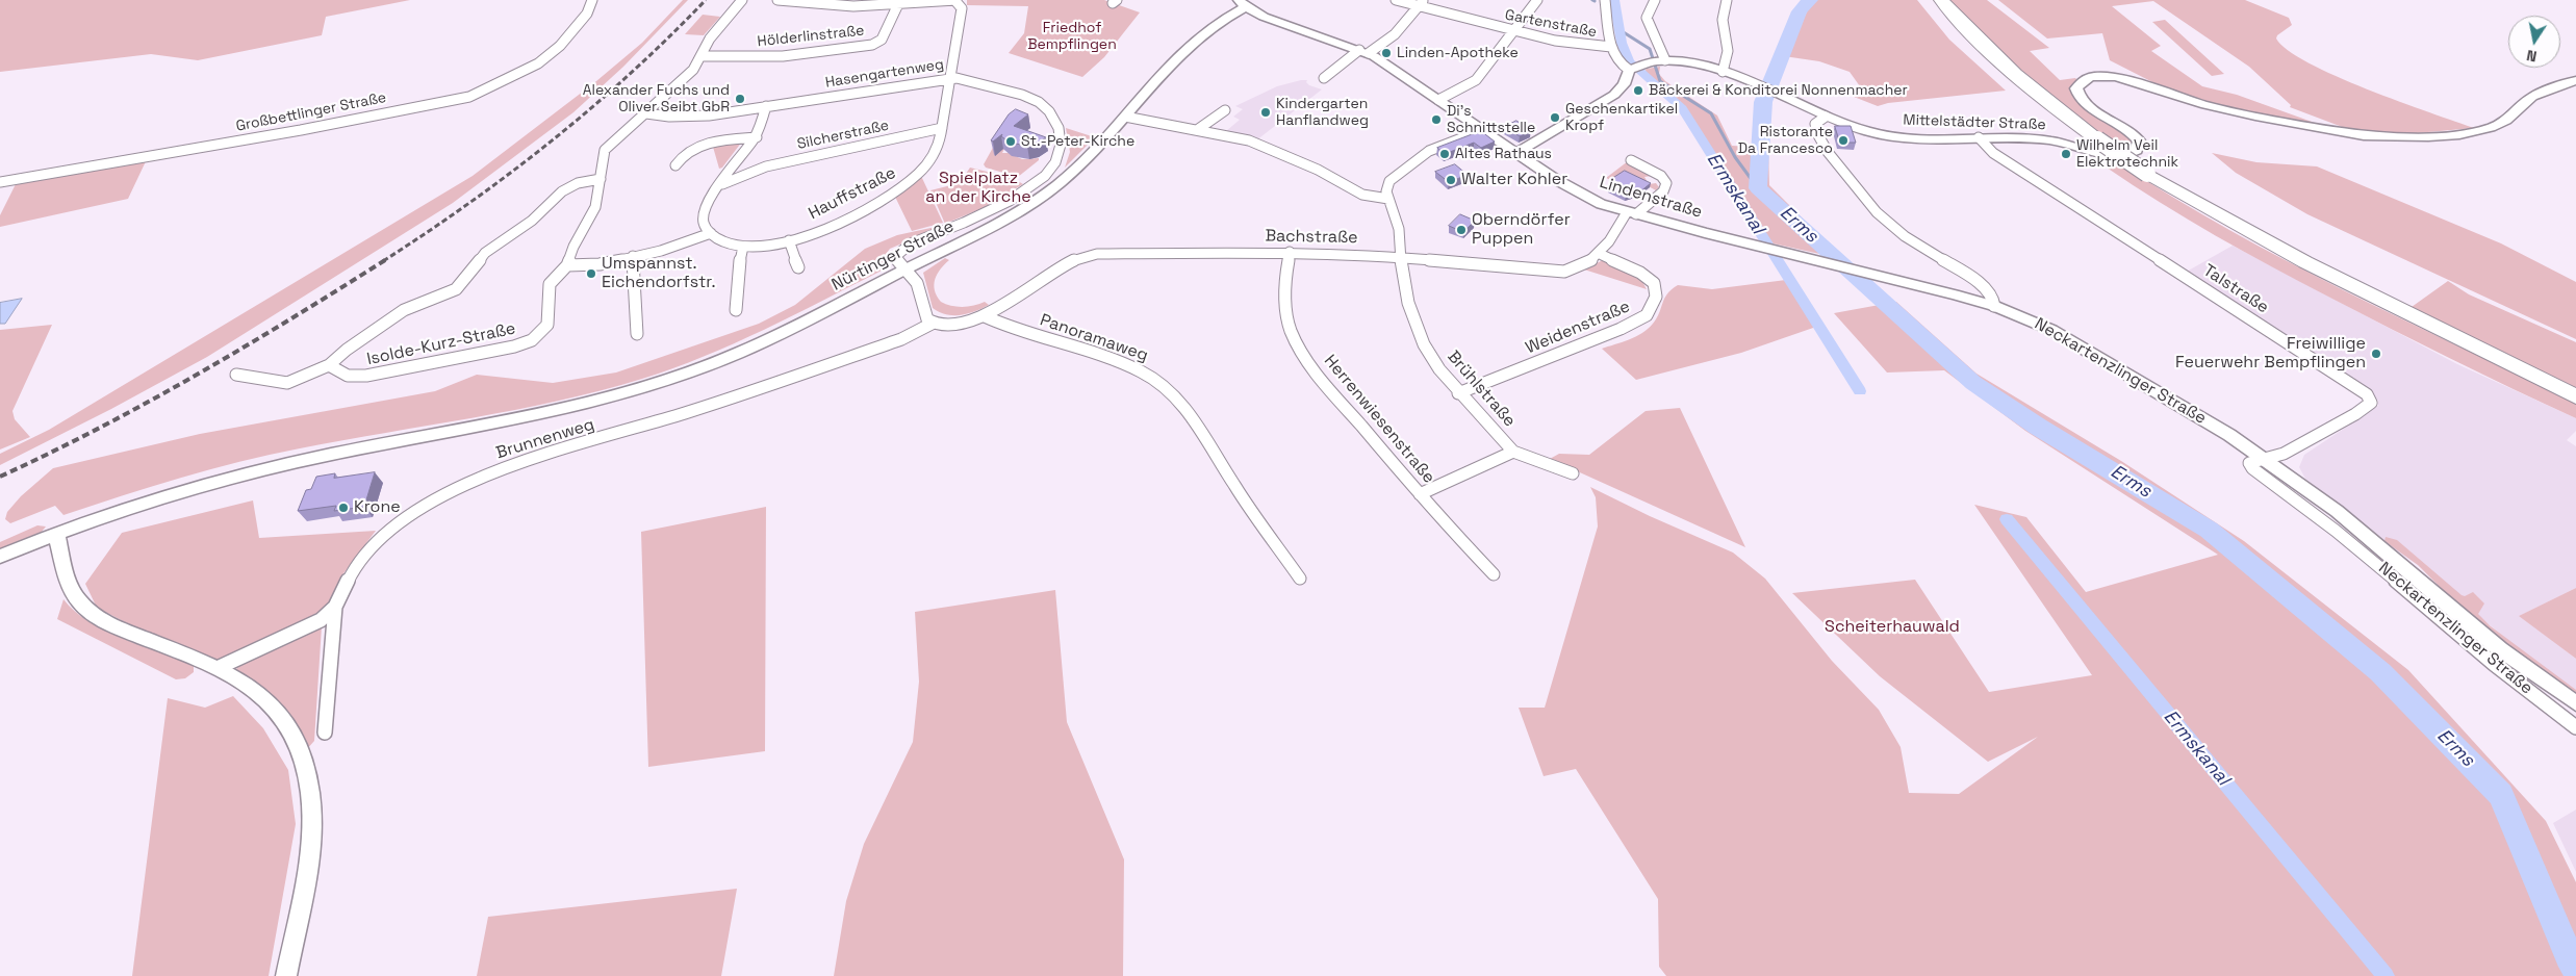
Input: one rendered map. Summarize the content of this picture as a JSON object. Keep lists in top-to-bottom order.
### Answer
{
  "streets": {
    "street": [
      "Gartenstraße",
      "Hölderlinstraße",
      "Hasengartenweg",
      "Großbettlinger Straße",
      "Mittelstädter Straße",
      "Silcherstraße",
      "Hauffstraße",
      "Lindenstraße",
      "Bachstraße",
      "Nürtinger Straße",
      "Talstraße",
      "Weidenstraße",
      "Panoramaweg",
      "Isolde-Kurz-Straße",
      "Neckartenzlinger Straße",
      "Brühlstraße",
      "Herrenwiesenstraße",
      "Brunnenweg"
    ]
  },
  "crossings": [
    ["Hölderlinstraße", "Isolde-Kurz-Straße"],
    ["Hasengartenweg", "Hauffstraße"],
    ["Hasengartenweg", "Nürtinger Straße"],
    ["Hasengartenweg", "Isolde-Kurz-Straße"],
    ["Mittelstädter Straße", "Talstraße"],
    ["Silcherstraße", "Hauffstraße"],
    ["Lindenstraße", "Bachstraße"],
    ["Lindenstraße", "Nürtinger Straße"],
    ["Lindenstraße", "Neckartenzlinger Straße"],
    ["Bachstraße", "Weidenstraße"],
    ["Bachstraße", "Panoramaweg"],
    ["Bachstraße", "Brühlstraße"],
    ["Bachstraße", "Herrenwiesenstraße"],
    ["Talstraße", "Neckartenzlinger Straße"],
    ["Weidenstraße", "Brühlstraße"]
  ],
  "water": ["Ermskanal", "Erms"],
  "parks": ["Friedhof Bempflingen", "Spielplatz an der Kirche", "Scheiterhauwald"],
  "places": [
    "Linden-Apotheke",
    "Bäckerei & Konditorei Nonnenmacher",
    "Alexander Fuchs und Oliver Seibt GbR",
    "Kindergarten Hanflandweg",
    "Geschenkartikel Kropf",
    "Di's Schnittstelle",
    "Ristorante Da Francesco",
    "St.-Peter-Kirche",
    "Altes Rathaus",
    "Wilhelm Veil Elektrotechnik",
    "Walter Kohler",
    "Oberndörfer Puppen",
    "Umspannst. Eichendorfstr.",
    "Freiwillige Feuerwehr Bempflingen",
    "Krone"
  ],
  "north": "bottom"
}
